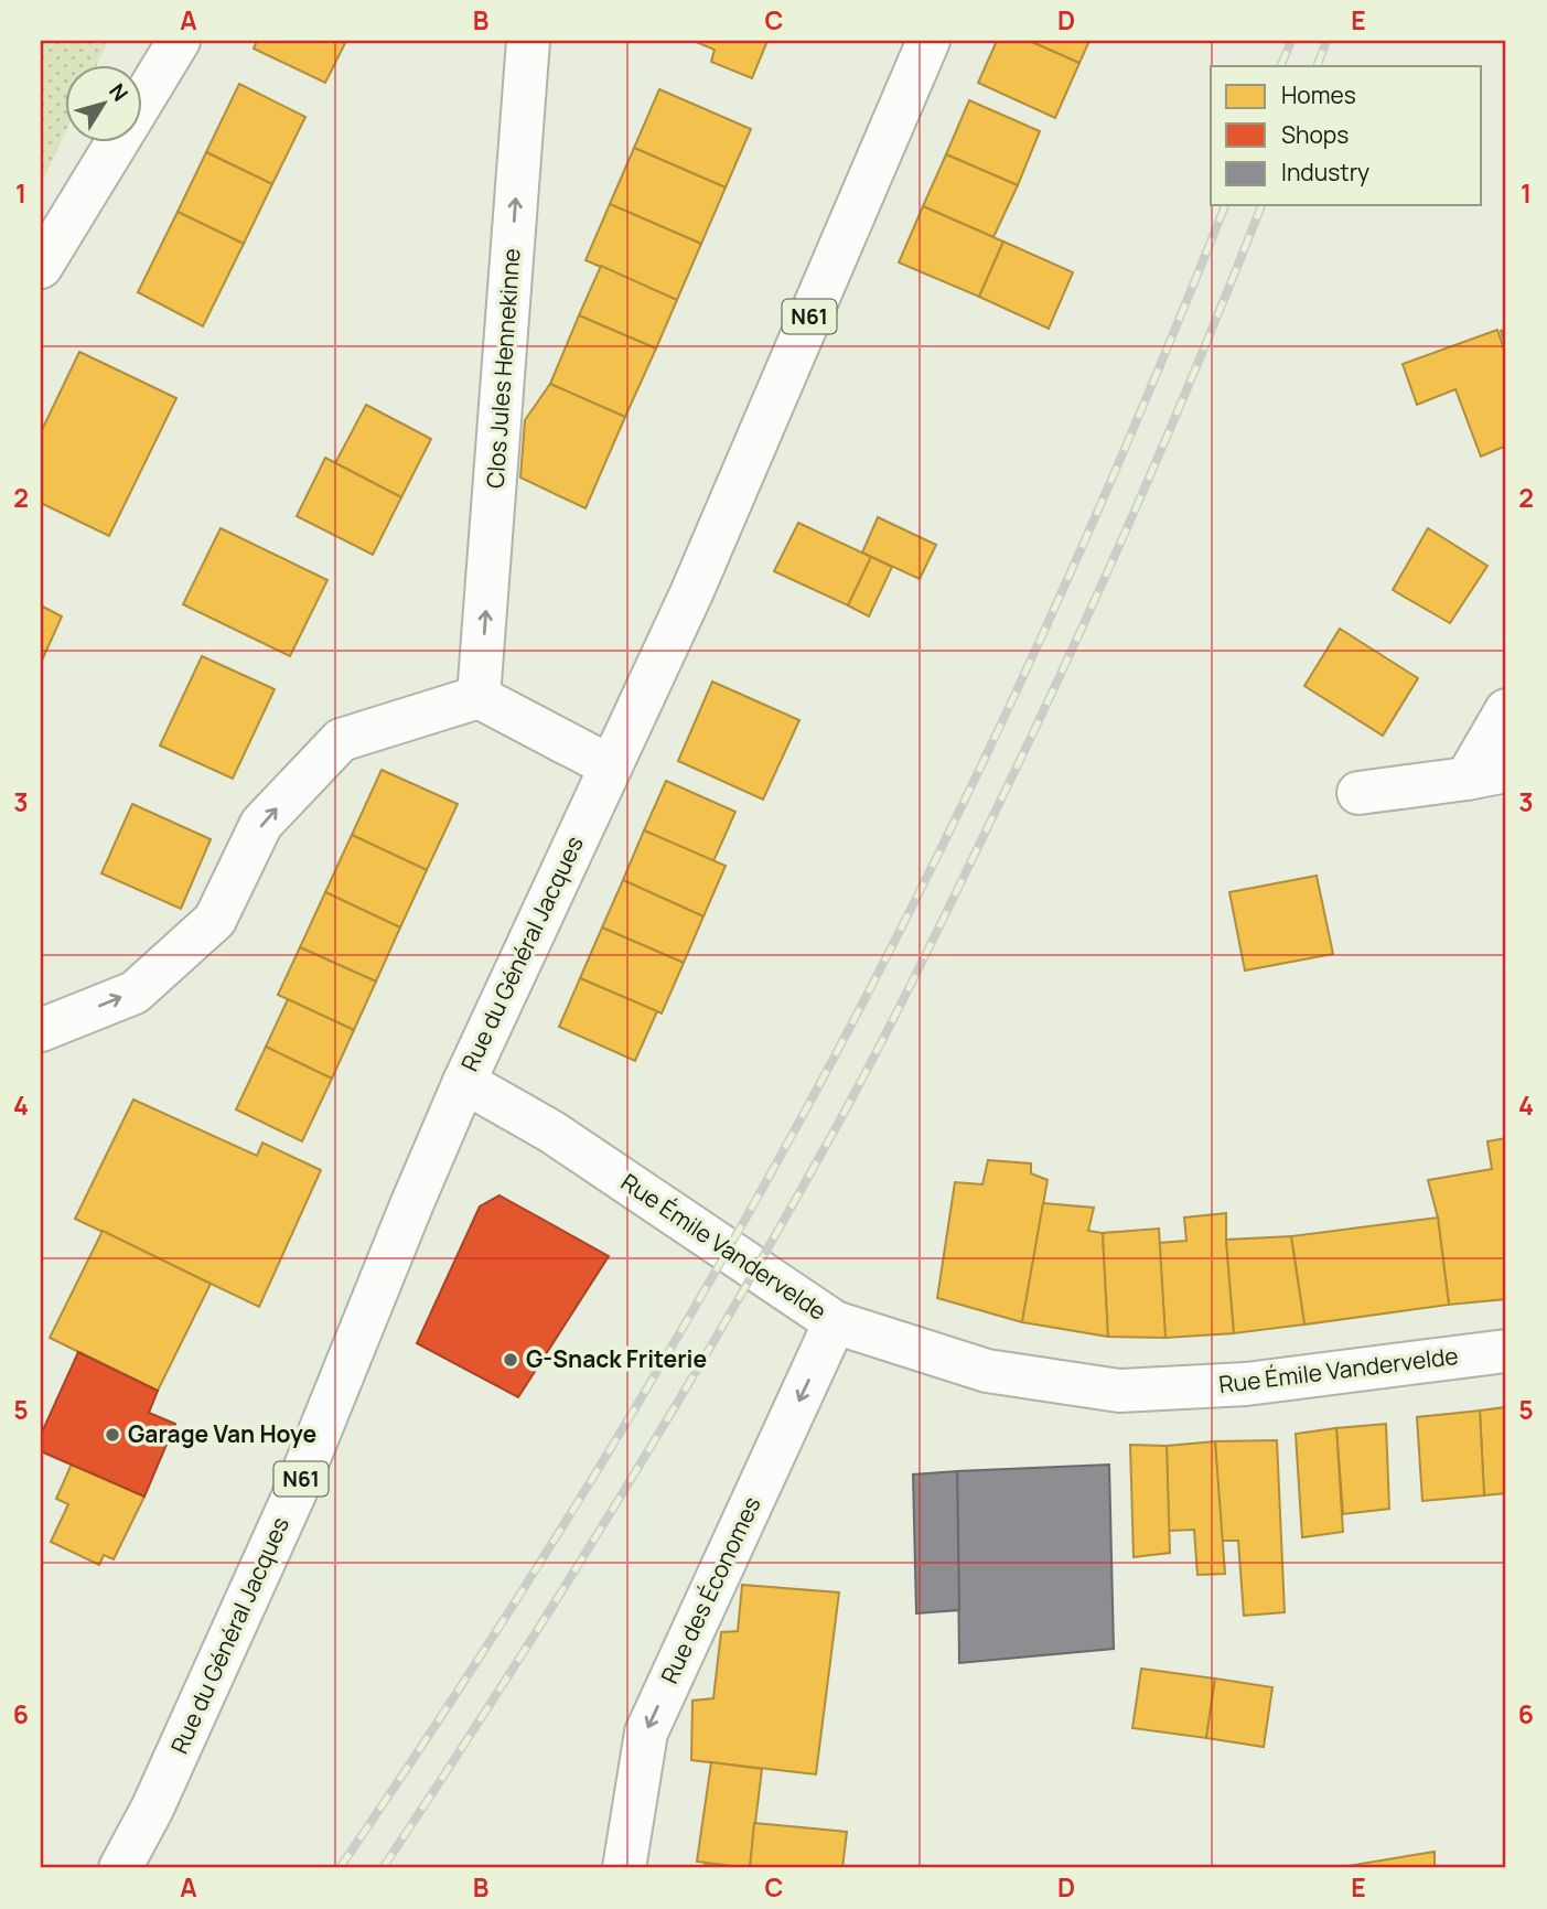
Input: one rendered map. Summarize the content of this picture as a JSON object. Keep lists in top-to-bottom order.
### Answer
{
  "streets": {
    "main road": [
      "N61",
      "Clos Jules Hennekinne",
      "Rue du Général Jacques",
      "Rue Émile Vandervelde",
      "Rue des Économes"
    ]
  },
  "crossings": [
    ["Rue du Général Jacques", "Rue Émile Vandervelde"],
    ["Rue Émile Vandervelde", "Rue des Économes"]
  ],
  "one_way": ["Clos Jules Hennekinne", "Rue des Économes"],
  "places": ["G-Snack Friterie", "Garage Van Hoye"],
  "legend": ["Homes", "Shops", "Industry"],
  "north": "top right",
  "grid": {
    "columns": [
      "A",
      "B",
      "C",
      "D",
      "E"
    ],
    "rows": [
      "1",
      "2",
      "3",
      "4",
      "5",
      "6"
    ]
  }
}
